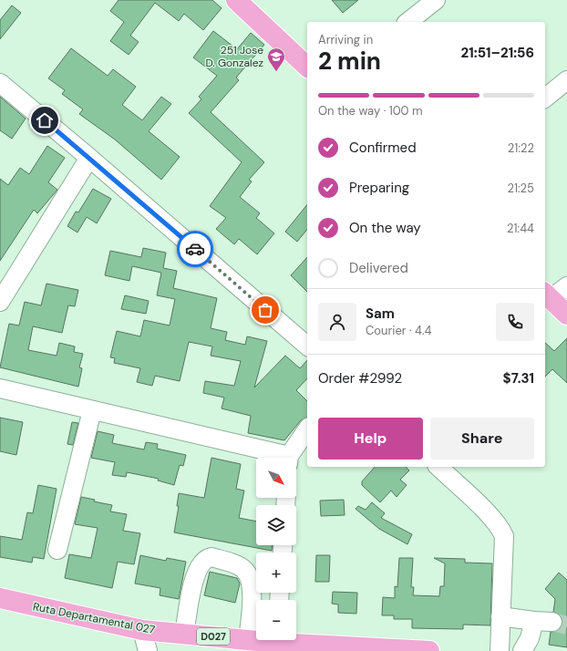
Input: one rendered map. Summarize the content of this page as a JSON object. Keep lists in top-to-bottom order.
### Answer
{
  "streets": {
    "main road": ["Ruta Departamental 027", "D027"]
  },
  "places": {
    "school or university": ["251 Jose D. Gonzalez"]
  },
  "north": "bottom right",
  "page": {
    "heading": ["2 min", "Arriving in", "21:51–21:56"],
    "panel": [
      "Sam",
      "Courier · 4.4",
      "Order #2992",
      "$7.31"
    ],
    "bar": "On the way · 100 m",
    "list": [
      ["Confirmed", "21:22"],
      ["Preparing", "21:25"],
      ["On the way", "21:44"],
      "Delivered"
    ],
    "buttons": ["Help", "Share"],
    "map_buttons": ["+", "−"]
  }
}
